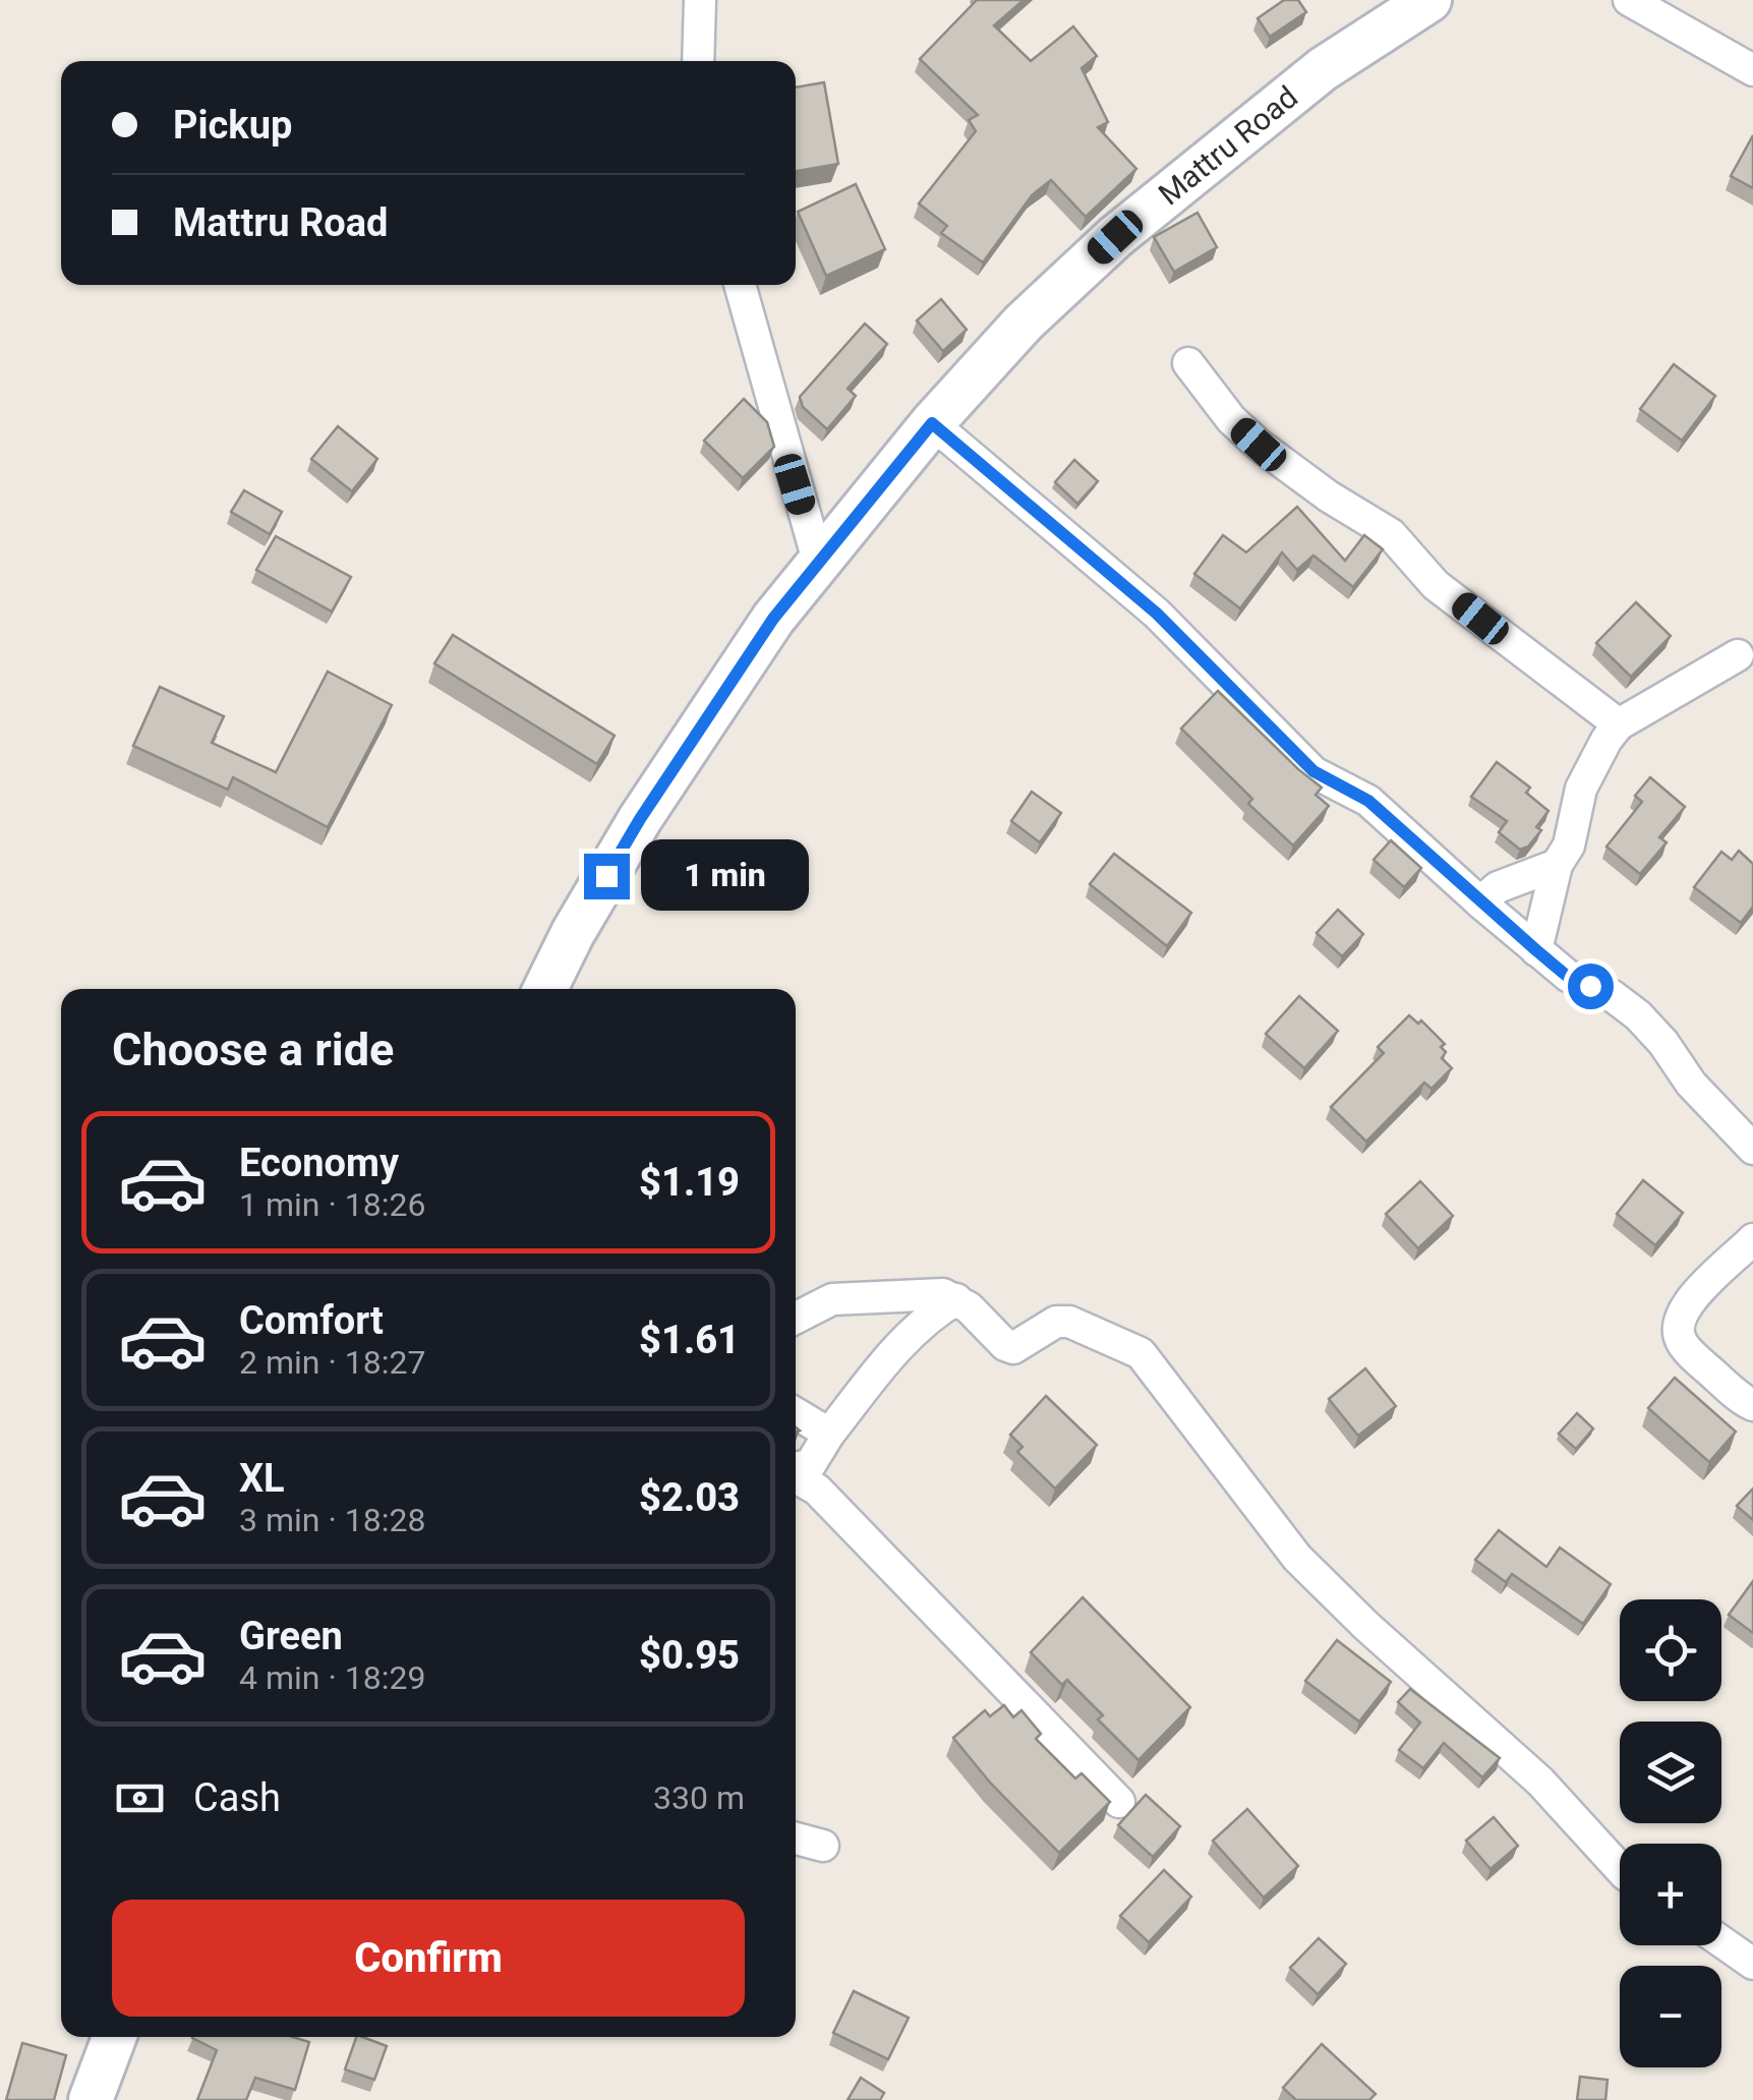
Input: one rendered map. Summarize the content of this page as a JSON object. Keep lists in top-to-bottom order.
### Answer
{
  "streets": {
    "main road": ["Mattru Road"]
  },
  "page": {
    "banner": ["Pickup", "Mattru Road"],
    "bubble": "1 min",
    "heading": "Choose a ride",
    "list": [
      {
        "name": "Economy",
        "note": "1 min · 18:26",
        "value": "$1.19"
      },
      {
        "name": "Comfort",
        "note": "2 min · 18:27",
        "value": "$1.61"
      },
      {
        "name": "XL",
        "note": "3 min · 18:28",
        "value": "$2.03"
      },
      {
        "name": "Green",
        "note": "4 min · 18:29",
        "value": "$0.95"
      }
    ],
    "map_buttons": ["+", "−"],
    "pay": ["Cash", "330 m"],
    "buttons": "Confirm"
  }
}
